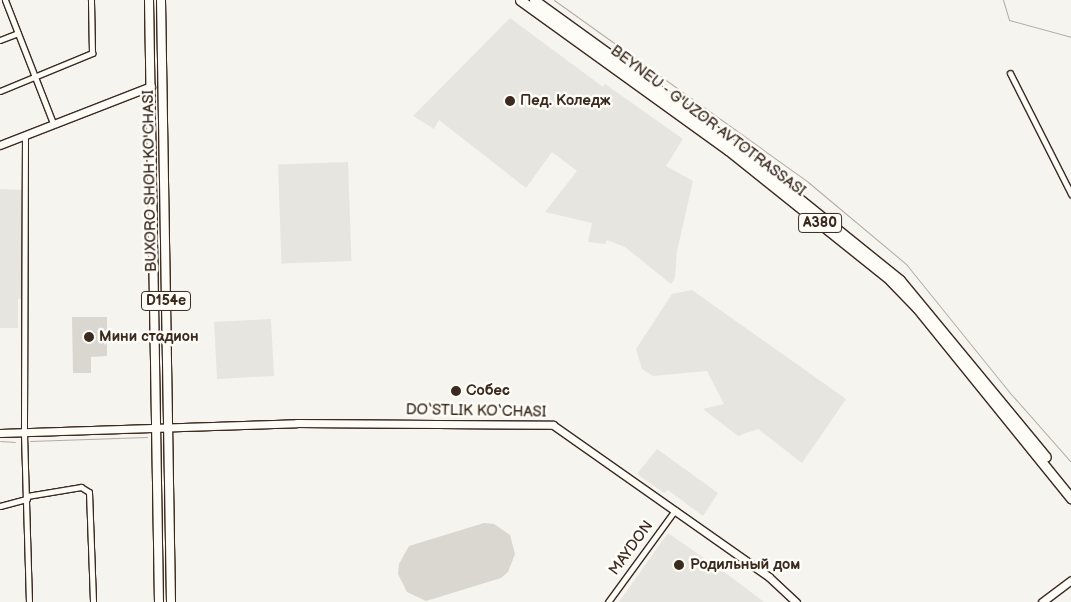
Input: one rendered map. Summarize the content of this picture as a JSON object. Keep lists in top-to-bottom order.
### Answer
{
  "streets": {
    "highway": ["BEYNEU - G'UZOR AVTOTRASSASI", "A380"],
    "main road": ["BUXORO SHOH KO'CHASI", "D154e"],
    "street": ["DO‘STLIK KO‘CHASI", "MAYDON"]
  },
  "crossings": [
    ["BUXORO SHOH KO'CHASI", "DO‘STLIK KO‘CHASI"],
    ["DO‘STLIK KO‘CHASI", "MAYDON"]
  ],
  "places": [
    "Пед. Коледж",
    "Мини стадион",
    "Собеc",
    "Родильный дом"
  ]
}
